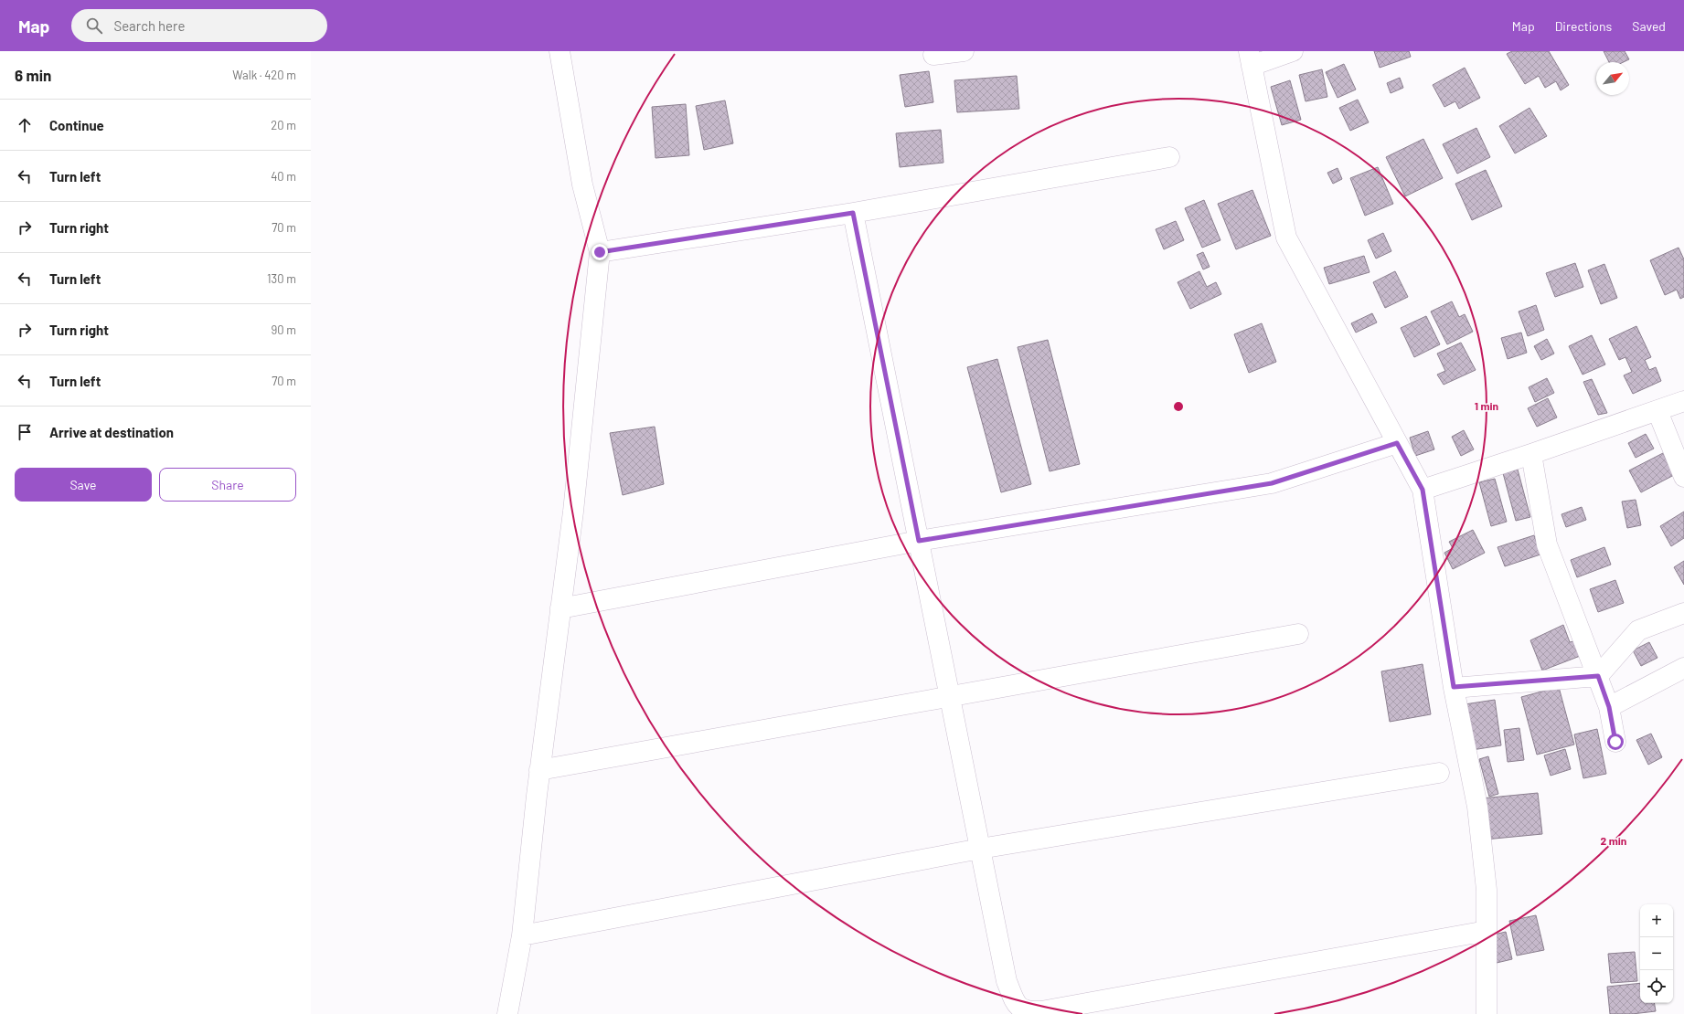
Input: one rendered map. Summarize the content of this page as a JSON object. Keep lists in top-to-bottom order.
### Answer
{
  "north": "top right",
  "page": {
    "header": "Map",
    "search": "Search here",
    "nav": ["Map", "Directions", "Saved"],
    "heading": ["6 min", "Walk · 420 m"],
    "list": [
      ["Continue", "20 m"],
      ["Turn left", "40 m"],
      ["Turn right", "70 m"],
      ["Turn left", "130 m"],
      ["Turn right", "90 m"],
      ["Turn left", "70 m"],
      "Arrive at destination"
    ],
    "buttons": ["Save", "Share"],
    "map_buttons": ["+", "−"]
  },
  "rings": ["1 min", "2 min"]
}
